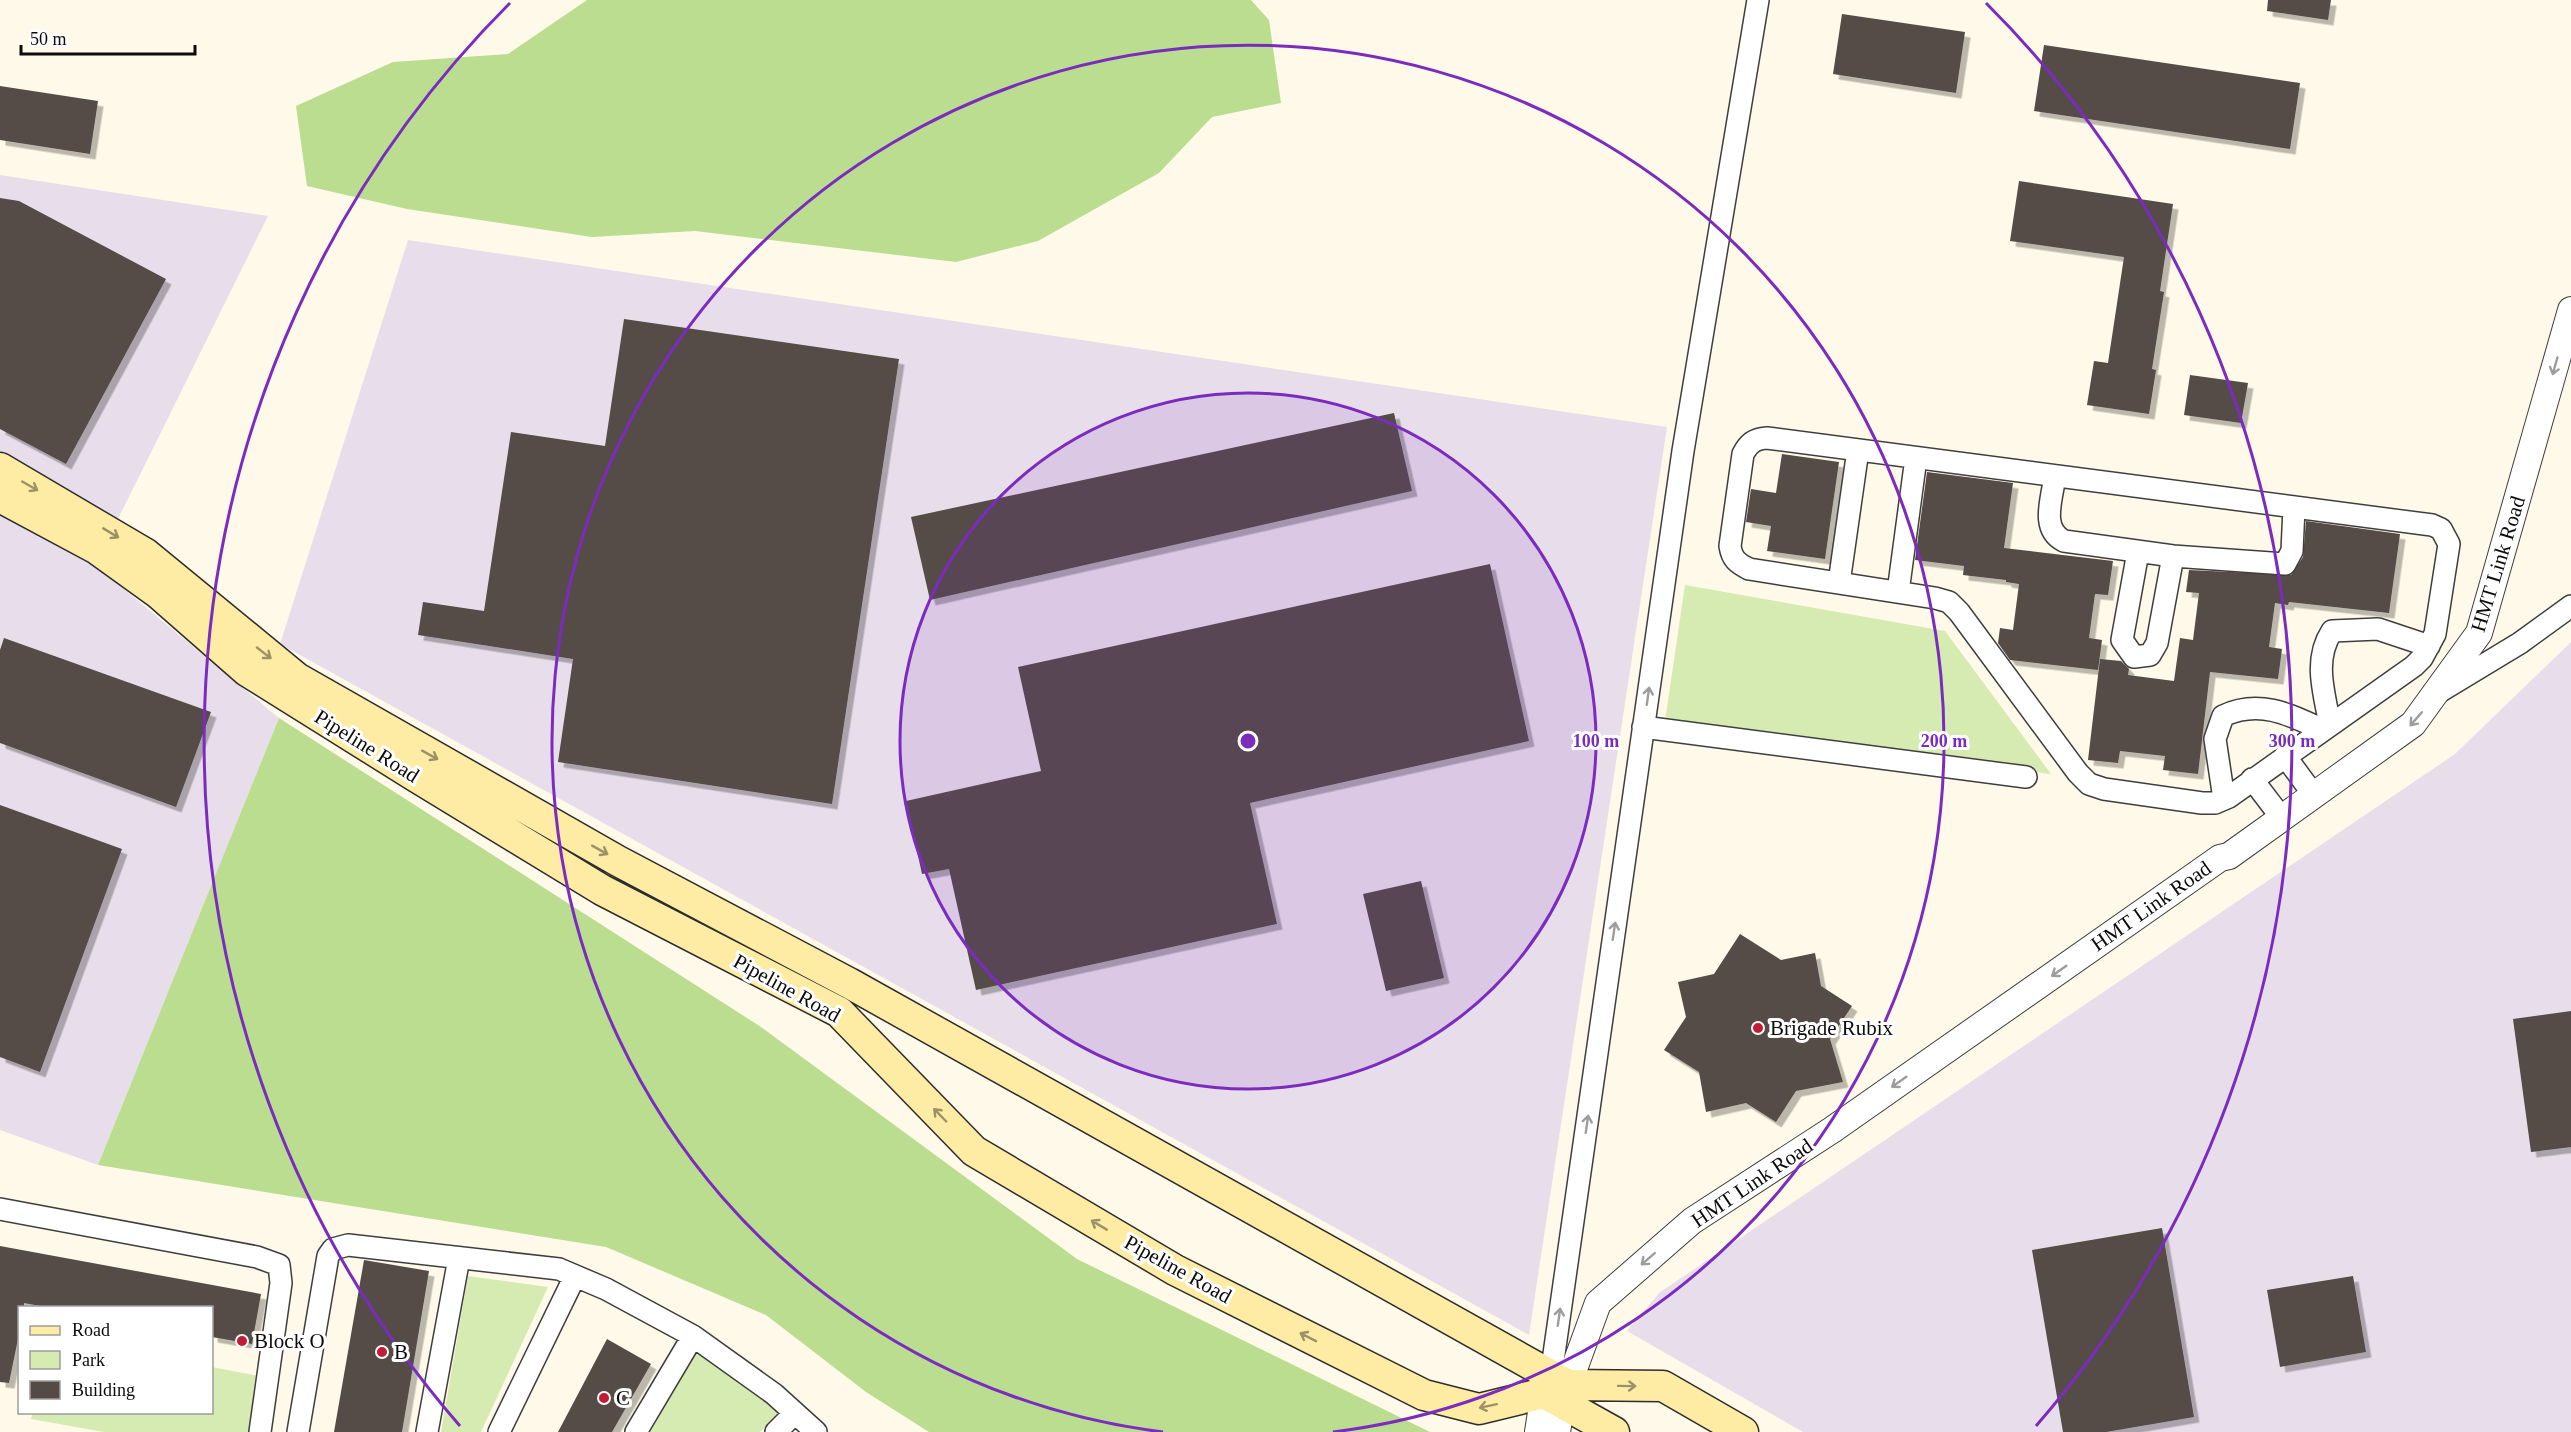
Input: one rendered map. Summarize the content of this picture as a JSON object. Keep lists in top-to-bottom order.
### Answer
{
  "streets": {
    "main road": ["Pipeline Road"],
    "street": ["HMT Link Road"]
  },
  "crossings": [
    ["HMT Link Road", "Pipeline Road"]
  ],
  "one_way": ["HMT Link Road"],
  "places": [
    "Brigade Rubix",
    "Block O",
    "B",
    "C"
  ],
  "legend": ["Road", "Park", "Building"],
  "scale_bar": "50 m",
  "rings": ["100 m", "200 m", "300 m"]
}
